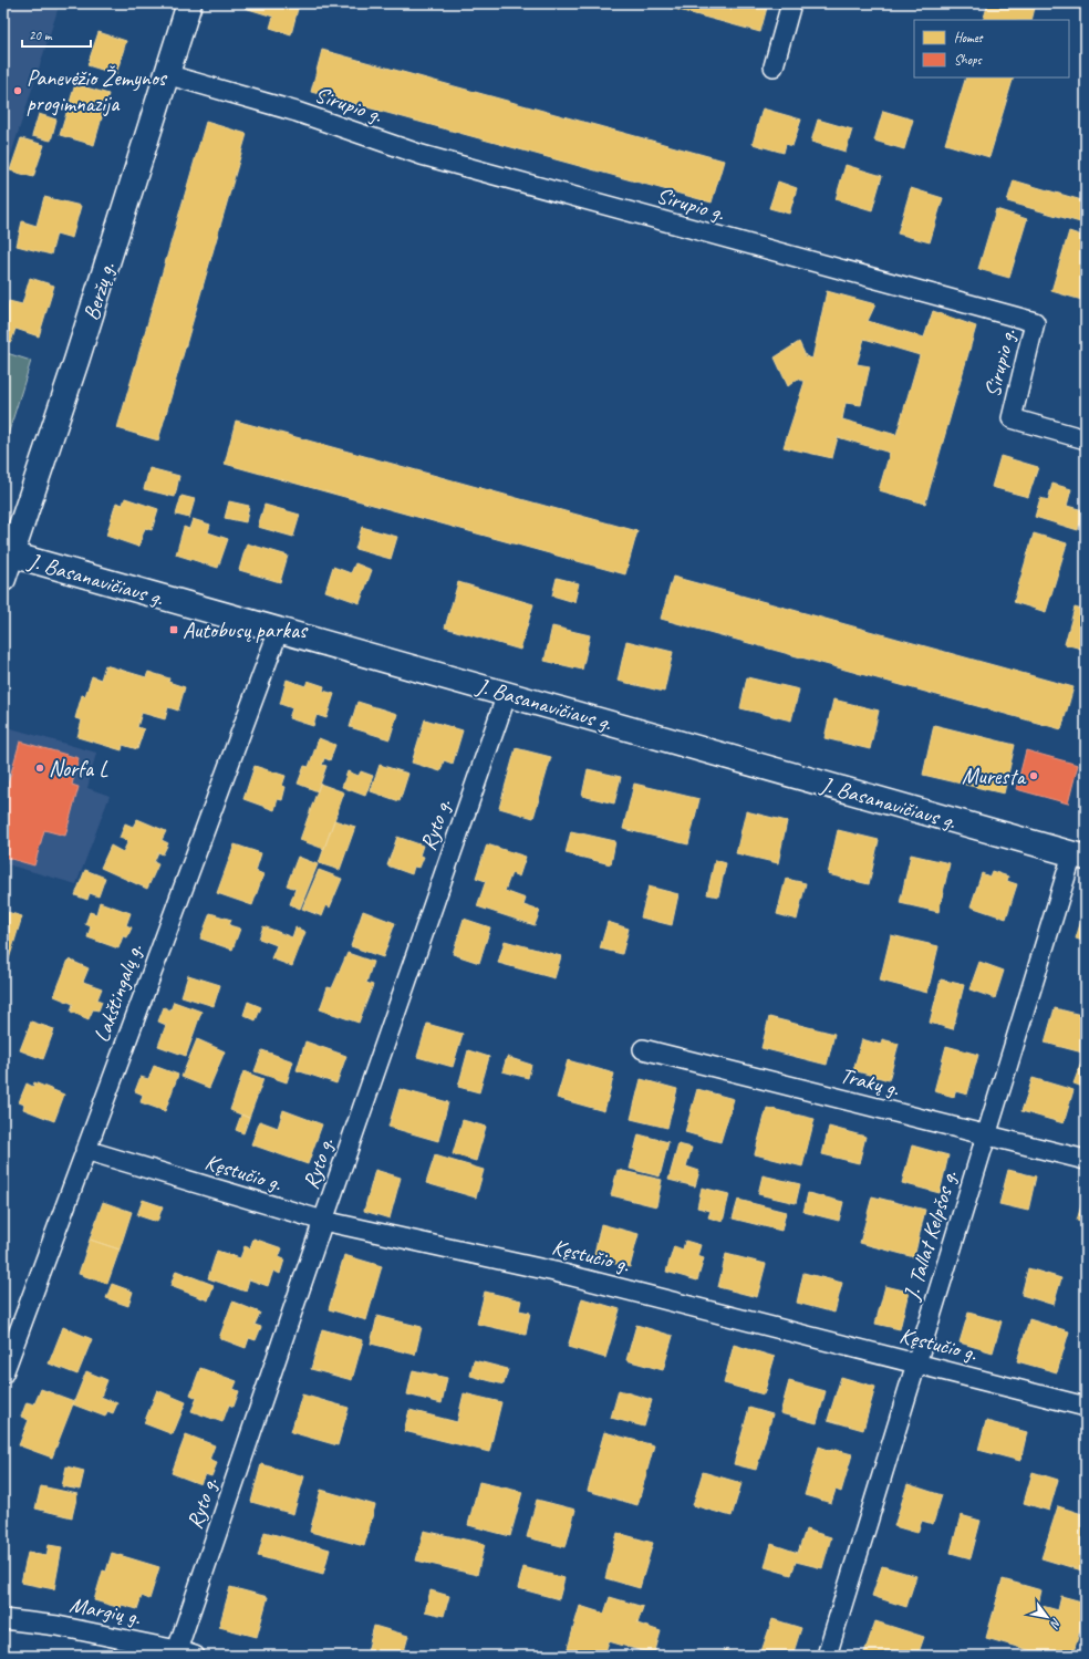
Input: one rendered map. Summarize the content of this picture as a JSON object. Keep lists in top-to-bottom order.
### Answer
{
  "streets": {
    "main road": ["Beržų g.", "J. Basanavičiaus g."],
    "street": [
      "Sirupio g.",
      "Ryto g.",
      "Lakštingalų g.",
      "Trakų g.",
      "Kęstučio g.",
      "J. Tallat Kelpšos g.",
      "Margių g."
    ]
  },
  "crossings": [
    ["Sirupio g.", "Beržų g."],
    ["Beržų g.", "J. Basanavičiaus g."],
    ["J. Basanavičiaus g.", "Ryto g."],
    ["J. Basanavičiaus g.", "Lakštingalų g."],
    ["J. Basanavičiaus g.", "J. Tallat Kelpšos g."],
    ["Ryto g.", "Kęstučio g."],
    ["Ryto g.", "Margių g."],
    ["Lakštingalų g.", "Kęstučio g."],
    ["Trakų g.", "J. Tallat Kelpšos g."],
    ["Kęstučio g.", "J. Tallat Kelpšos g."]
  ],
  "places": {
    "other": ["Panevėžio Žemynos progimnazija", "Norfa L", "Muresta"],
    "transit": ["Autobusų parkas"]
  },
  "legend": ["Homes", "Shops"],
  "scale_bar": "20 m",
  "north": "bottom right"
}
